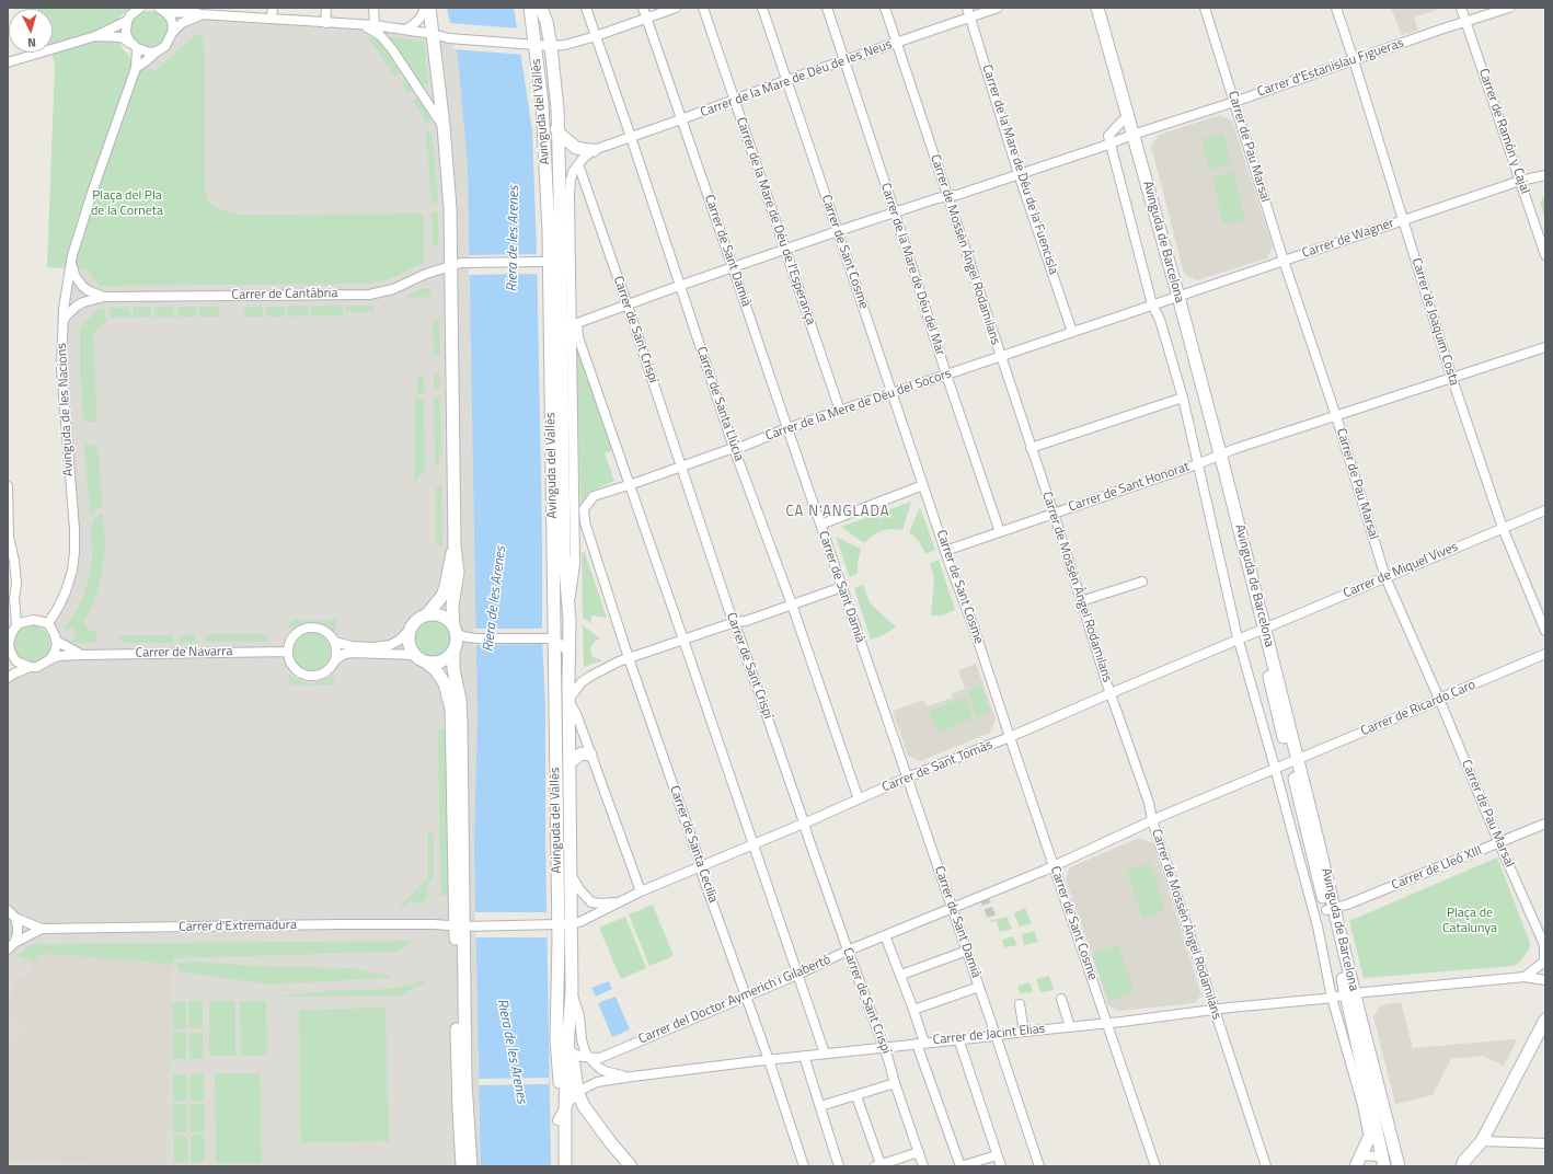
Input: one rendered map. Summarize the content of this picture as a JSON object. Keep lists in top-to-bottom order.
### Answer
{
  "streets": {
    "main road": ["Avinguda del Vallès", "Avinguda de Barcelona"],
    "street": [
      "Carrer d'Estanislau Figueras",
      "Carrer de la Mare de Déu de les Neus",
      "Carrer de Ramón y Cajal",
      "Carrer de Pau Marsal",
      "Carrer de la Mare de Déu de la Fuencisla",
      "Carrer de la Mare de Déu de l'Esperança",
      "Carrer de Wagner",
      "Carrer de Mossèn Àngel Rodamilans",
      "Carrer de Sant Damià",
      "Carrer de Sant Cosme",
      "Carrer de la Mare de Déu del Mar",
      "Carrer de Cantàbria",
      "Carrer de Joaquim Costa",
      "Carrer de Sant Crispí",
      "Carrer de Santa Llúcia",
      "Carrer de la Mere de Déu del Socors",
      "Avinguda de les Nacions",
      "Carrer de Sant Honorat",
      "Carrer de Miquel Vives",
      "Carrer de Navarra",
      "Carrer de Ricardo Caro",
      "Carrer de Sant Tomàs",
      "Carrer de Santa Cecilia",
      "Carrer de Lleó XIII",
      "Carrer d'Extremadura",
      "Carrer del Doctor Aymerich i Gilabertó",
      "Carrer de Jacint Elias"
    ]
  },
  "crossings": [
    ["Carrer d'Estanislau Figueras", "Carrer de Ramón y Cajal"],
    ["Carrer d'Estanislau Figueras", "Carrer de Pau Marsal"],
    ["Carrer d'Estanislau Figueras", "Carrer de la Mare de Déu de la Fuencisla"],
    ["Carrer d'Estanislau Figueras", "Carrer de la Mare de Déu de l'Esperança"],
    ["Carrer d'Estanislau Figueras", "Avinguda de Barcelona"],
    ["Carrer d'Estanislau Figueras", "Carrer de Mossèn Àngel Rodamilans"],
    ["Carrer d'Estanislau Figueras", "Carrer de Sant Damià"],
    ["Carrer d'Estanislau Figueras", "Carrer de Sant Cosme"],
    ["Carrer d'Estanislau Figueras", "Carrer de la Mare de Déu del Mar"],
    ["Carrer d'Estanislau Figueras", "Carrer de Joaquim Costa"],
    ["Carrer d'Estanislau Figueras", "Carrer de Sant Crispí"],
    ["Carrer d'Estanislau Figueras", "Carrer de Santa Llúcia"],
    ["Carrer d'Estanislau Figueras", "Carrer de la Mere de Déu del Socors"],
    ["Carrer de la Mare de Déu de les Neus", "Avinguda del Vallès"],
    ["Carrer de la Mare de Déu de les Neus", "Carrer de la Mare de Déu de la Fuencisla"],
    ["Carrer de la Mare de Déu de les Neus", "Carrer de la Mare de Déu de l'Esperança"],
    ["Carrer de la Mare de Déu de les Neus", "Carrer de Mossèn Àngel Rodamilans"],
    ["Carrer de la Mare de Déu de les Neus", "Carrer de Sant Damià"],
    ["Carrer de la Mare de Déu de les Neus", "Carrer de Sant Cosme"],
    ["Carrer de la Mare de Déu de les Neus", "Carrer de la Mare de Déu del Mar"],
    ["Carrer de la Mare de Déu de les Neus", "Carrer de Santa Llúcia"],
    ["Avinguda del Vallès", "Carrer de Cantàbria"],
    ["Avinguda del Vallès", "Carrer de Sant Crispí"],
    ["Avinguda del Vallès", "Carrer de Sant Tomàs"],
    ["Avinguda del Vallès", "Carrer d'Extremadura"],
    ["Avinguda del Vallès", "Carrer de Jacint Elias"],
    ["Carrer de Ramón y Cajal", "Carrer de Wagner"],
    ["Carrer de Pau Marsal", "Carrer de Wagner"],
    ["Carrer de Pau Marsal", "Carrer de Sant Honorat"],
    ["Carrer de Pau Marsal", "Carrer de Miquel Vives"],
    ["Carrer de Pau Marsal", "Carrer de Ricardo Caro"],
    ["Carrer de Pau Marsal", "Carrer de Lleó XIII"],
    ["Carrer de la Mare de Déu de la Fuencisla", "Carrer de la Mere de Déu del Socors"],
    ["Carrer de la Mare de Déu de l'Esperança", "Carrer de la Mere de Déu del Socors"],
    ["Carrer de Wagner", "Avinguda de Barcelona"],
    ["Carrer de Wagner", "Carrer de Joaquim Costa"],
    ["Carrer de Wagner", "Carrer de la Mere de Déu del Socors"],
    ["Avinguda de Barcelona", "Carrer de la Mere de Déu del Socors"],
    ["Avinguda de Barcelona", "Carrer de Sant Honorat"],
    ["Avinguda de Barcelona", "Carrer de Miquel Vives"],
    ["Avinguda de Barcelona", "Carrer de Ricardo Caro"],
    ["Avinguda de Barcelona", "Carrer de Sant Tomàs"],
    ["Avinguda de Barcelona", "Carrer de Lleó XIII"],
    ["Avinguda de Barcelona", "Carrer del Doctor Aymerich i Gilabertó"],
    ["Avinguda de Barcelona", "Carrer de Jacint Elias"],
    ["Carrer de Mossèn Àngel Rodamilans", "Carrer de la Mere de Déu del Socors"],
    ["Carrer de Mossèn Àngel Rodamilans", "Carrer de Sant Honorat"],
    ["Carrer de Mossèn Àngel Rodamilans", "Carrer de Sant Tomàs"],
    ["Carrer de Mossèn Àngel Rodamilans", "Carrer del Doctor Aymerich i Gilabertó"],
    ["Carrer de Mossèn Àngel Rodamilans", "Carrer de Jacint Elias"],
    ["Carrer de Sant Damià", "Carrer de la Mere de Déu del Socors"],
    ["Carrer de Sant Damià", "Carrer de Sant Tomàs"],
    ["Carrer de Sant Damià", "Carrer del Doctor Aymerich i Gilabertó"],
    ["Carrer de Sant Damià", "Carrer de Jacint Elias"],
    ["Carrer de Sant Cosme", "Carrer de la Mere de Déu del Socors"],
    ["Carrer de Sant Cosme", "Carrer de Sant Honorat"],
    ["Carrer de Sant Cosme", "Carrer de Sant Tomàs"],
    ["Carrer de Sant Cosme", "Carrer del Doctor Aymerich i Gilabertó"],
    ["Carrer de Sant Cosme", "Carrer de Jacint Elias"],
    ["Carrer de la Mare de Déu del Mar", "Carrer de la Mere de Déu del Socors"],
    ["Carrer de la Mare de Déu del Mar", "Carrer de Sant Honorat"],
    ["Carrer de Cantàbria", "Avinguda de les Nacions"],
    ["Carrer de Joaquim Costa", "Carrer de Sant Honorat"],
    ["Carrer de Joaquim Costa", "Carrer de Miquel Vives"],
    ["Carrer de Sant Crispí", "Carrer de la Mere de Déu del Socors"],
    ["Carrer de Sant Crispí", "Carrer de Sant Tomàs"],
    ["Carrer de Sant Crispí", "Carrer del Doctor Aymerich i Gilabertó"],
    ["Carrer de Sant Crispí", "Carrer de Jacint Elias"],
    ["Carrer de Santa Llúcia", "Carrer de la Mere de Déu del Socors"],
    ["Carrer de Santa Llúcia", "Carrer de Sant Tomàs"],
    ["Carrer de la Mere de Déu del Socors", "Carrer de Santa Cecilia"],
    ["Avinguda de les Nacions", "Carrer de Navarra"],
    ["Carrer de Miquel Vives", "Carrer de Sant Tomàs"],
    ["Carrer de Ricardo Caro", "Carrer del Doctor Aymerich i Gilabertó"],
    ["Carrer de Sant Tomàs", "Carrer de Santa Cecilia"],
    ["Carrer de Santa Cecilia", "Carrer del Doctor Aymerich i Gilabertó"],
    ["Carrer de Santa Cecilia", "Carrer de Jacint Elias"],
    ["Carrer del Doctor Aymerich i Gilabertó", "Carrer de Jacint Elias"]
  ],
  "districts": ["CA N'ANGLADA"],
  "water": ["Riera de les Arenes"],
  "parks": ["Plaça del Pla de la Corneta", "Plaça de Catalunya"],
  "north": "bottom"
}
